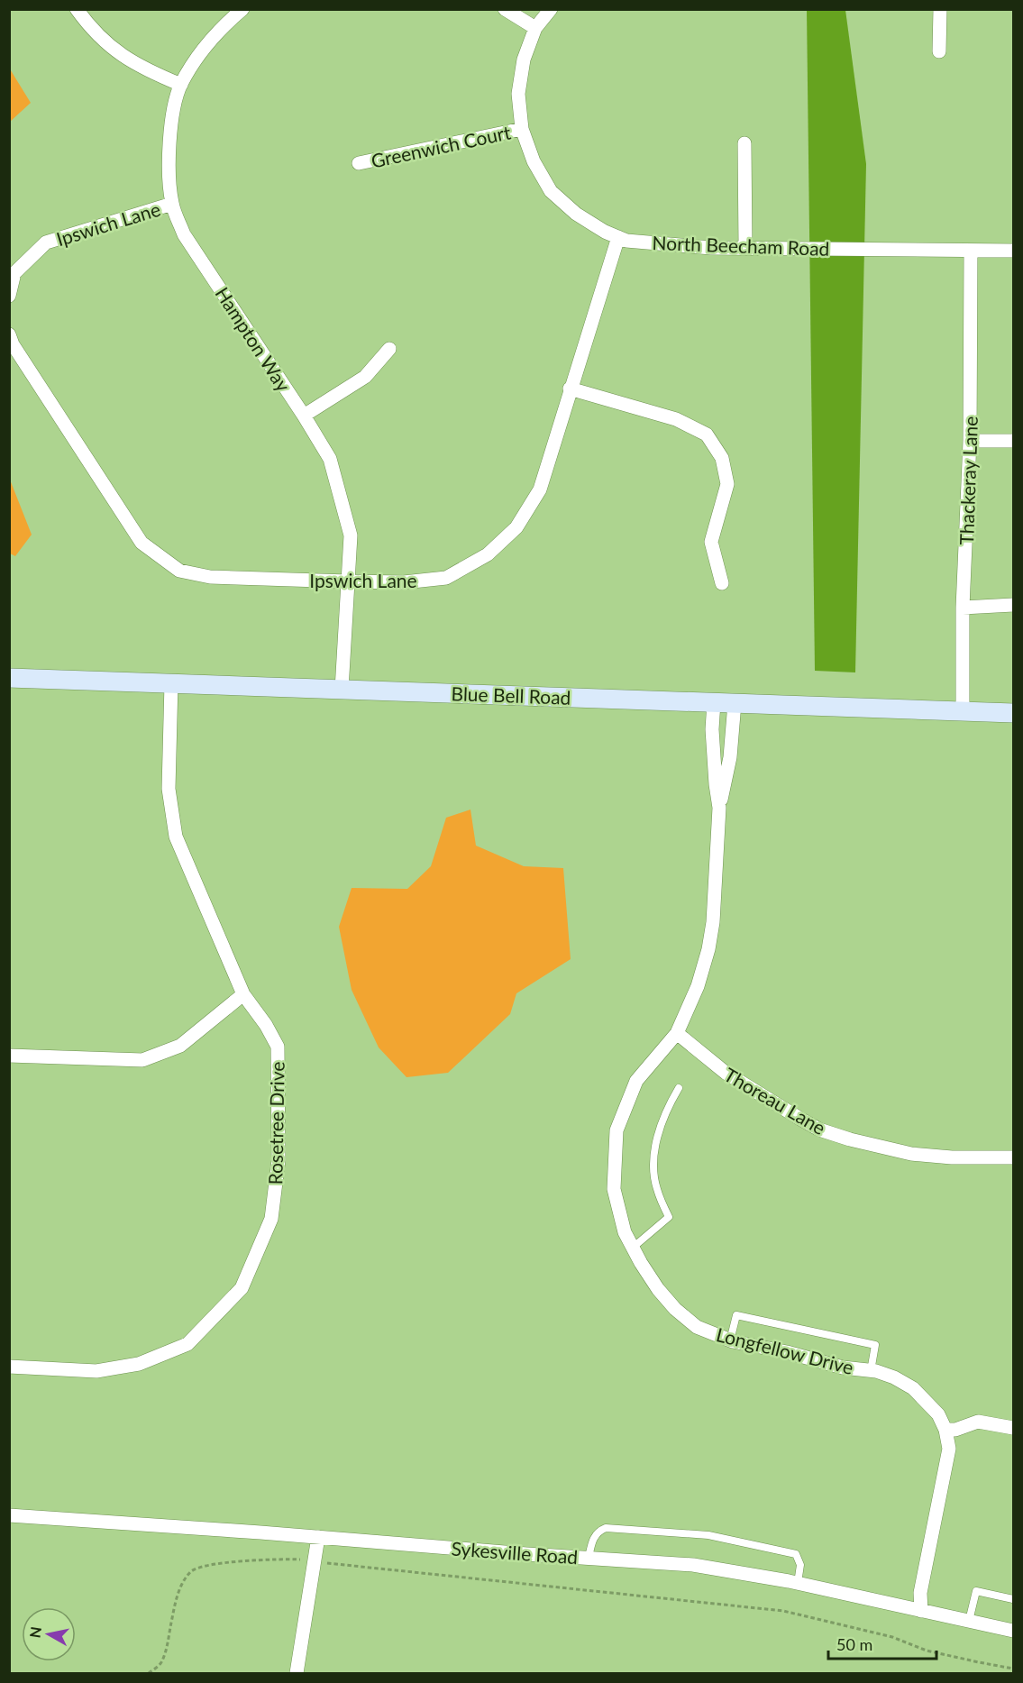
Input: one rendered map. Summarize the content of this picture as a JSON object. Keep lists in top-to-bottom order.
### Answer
{
  "streets": {
    "street": [
      "Greenwich Court",
      "Ipswich Lane",
      "North Beecham Road",
      "Hampton Way",
      "Thackeray Lane",
      "Blue Bell Road",
      "Thoreau Lane",
      "Rosetree Drive",
      "Longfellow Drive",
      "Sykesville Road"
    ]
  },
  "crossings": [
    ["Greenwich Court", "North Beecham Road"],
    ["Ipswich Lane", "North Beecham Road"],
    ["Ipswich Lane", "Hampton Way"],
    ["North Beecham Road", "Thackeray Lane"],
    ["Hampton Way", "Blue Bell Road"],
    ["Thackeray Lane", "Blue Bell Road"],
    ["Blue Bell Road", "Rosetree Drive"],
    ["Blue Bell Road", "Longfellow Drive"],
    ["Thoreau Lane", "Longfellow Drive"],
    ["Longfellow Drive", "Sykesville Road"]
  ],
  "scale_bar": "50 m",
  "north": "left"
}
